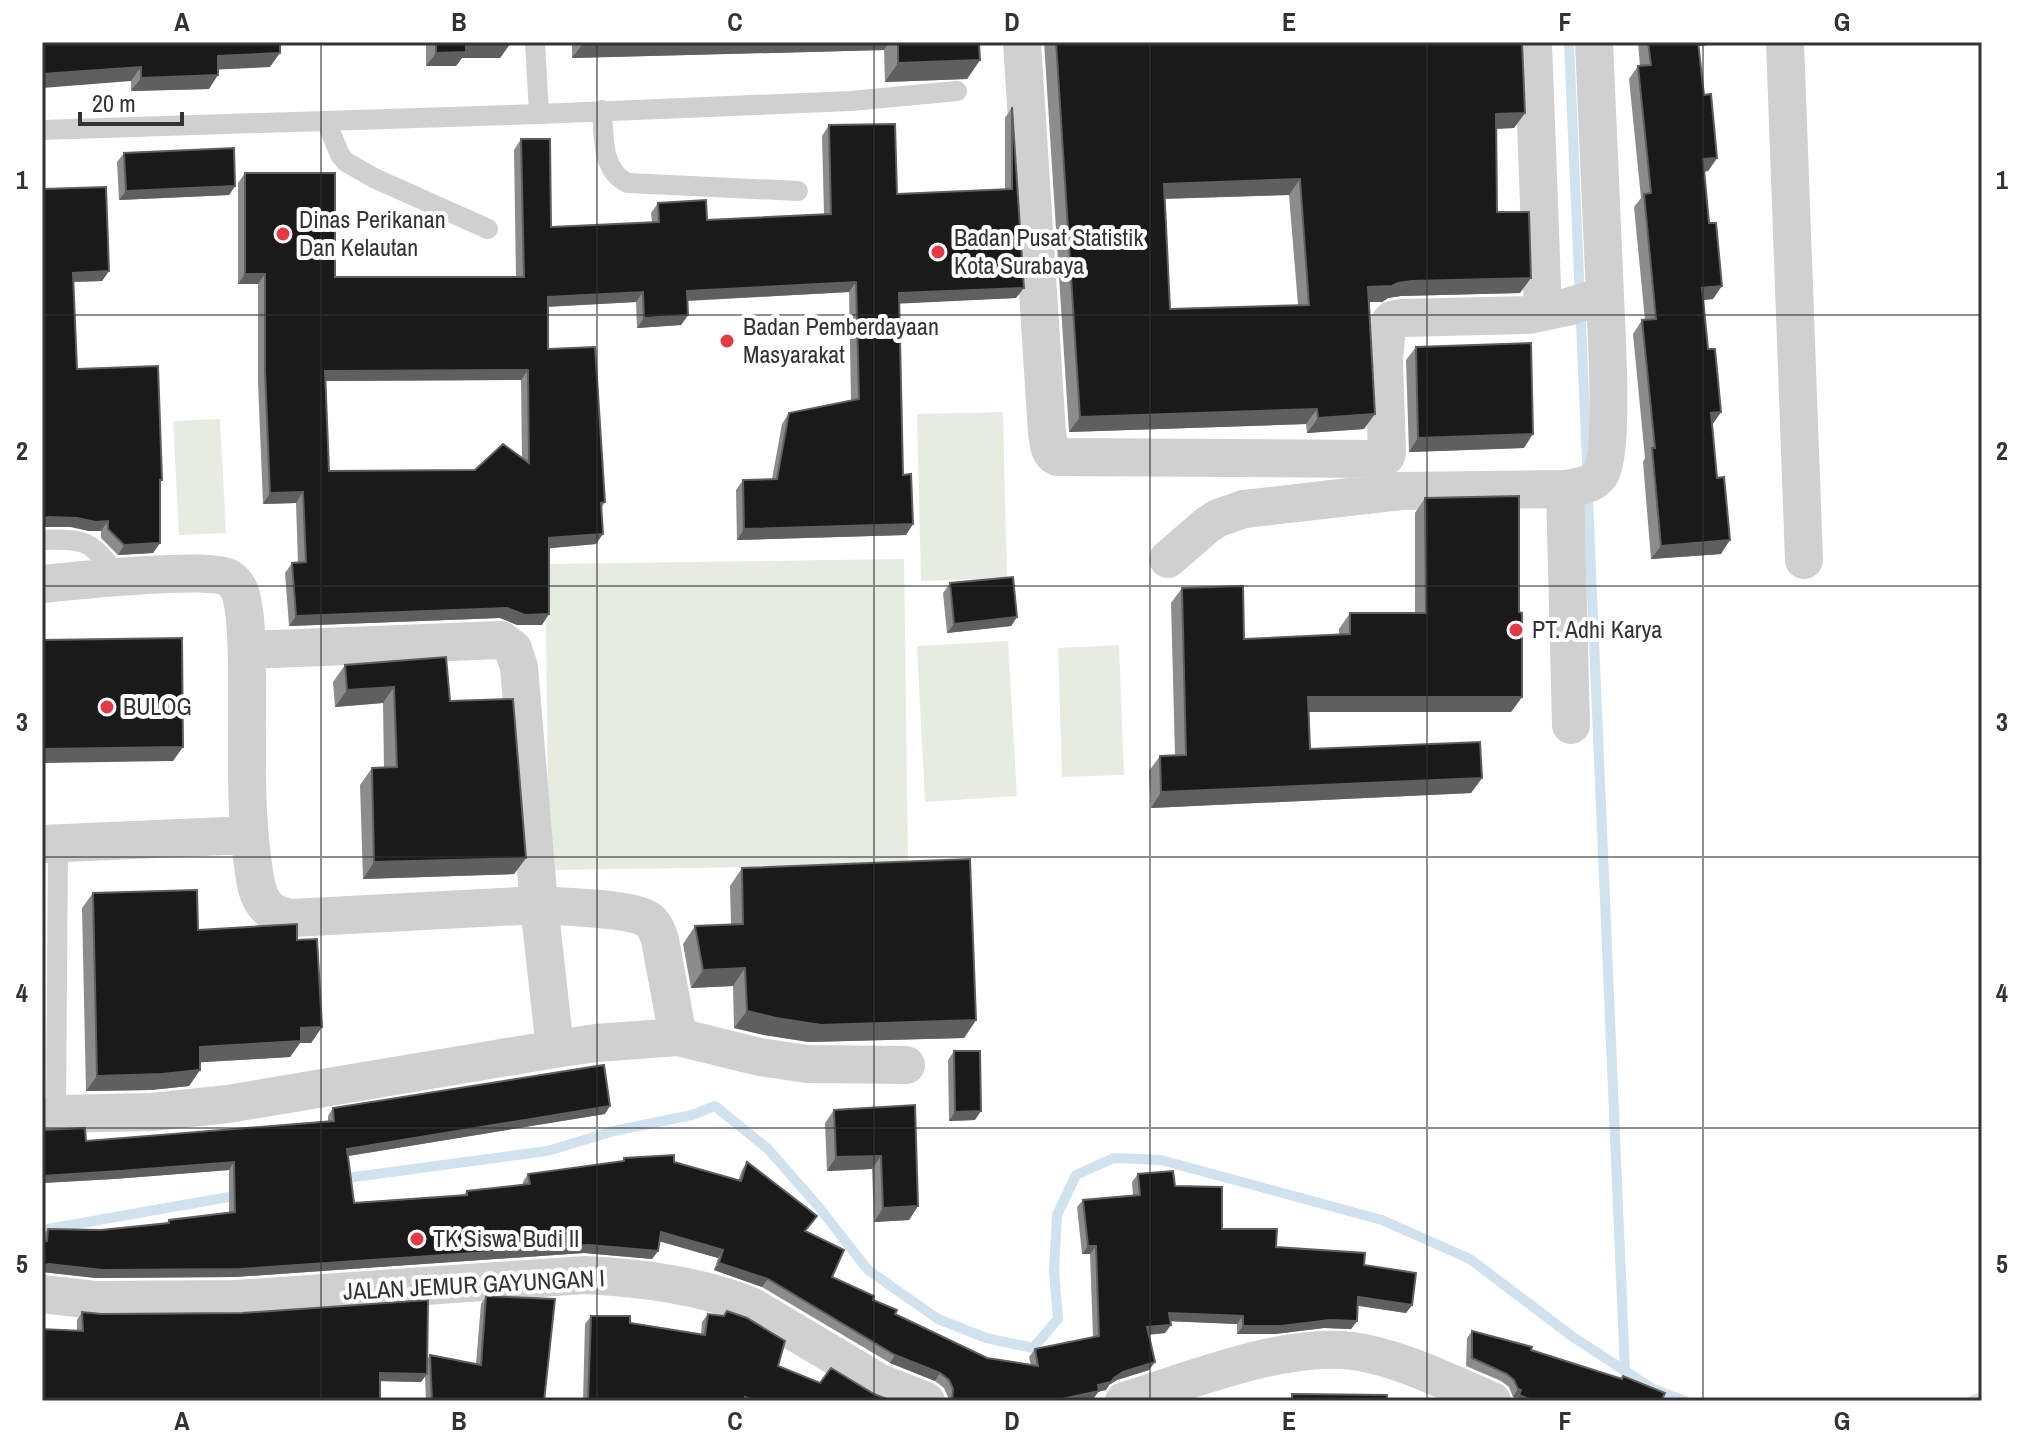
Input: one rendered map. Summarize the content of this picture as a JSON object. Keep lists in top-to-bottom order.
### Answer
{
  "streets": {
    "street": ["JALAN JEMUR GAYUNGAN I"]
  },
  "places": [
    "Dinas Perikanan Dan Kelautan",
    "Badan Pusat Statistik Kota Surabaya",
    "Badan Pemberdayaan Masyarakat",
    "PT. Adhi Karya",
    "BULOG",
    "TK Siswa Budi II"
  ],
  "scale_bar": "20 m",
  "grid": {
    "columns": [
      "A",
      "B",
      "C",
      "D",
      "E",
      "F",
      "G"
    ],
    "rows": [
      "1",
      "2",
      "3",
      "4",
      "5"
    ]
  }
}
